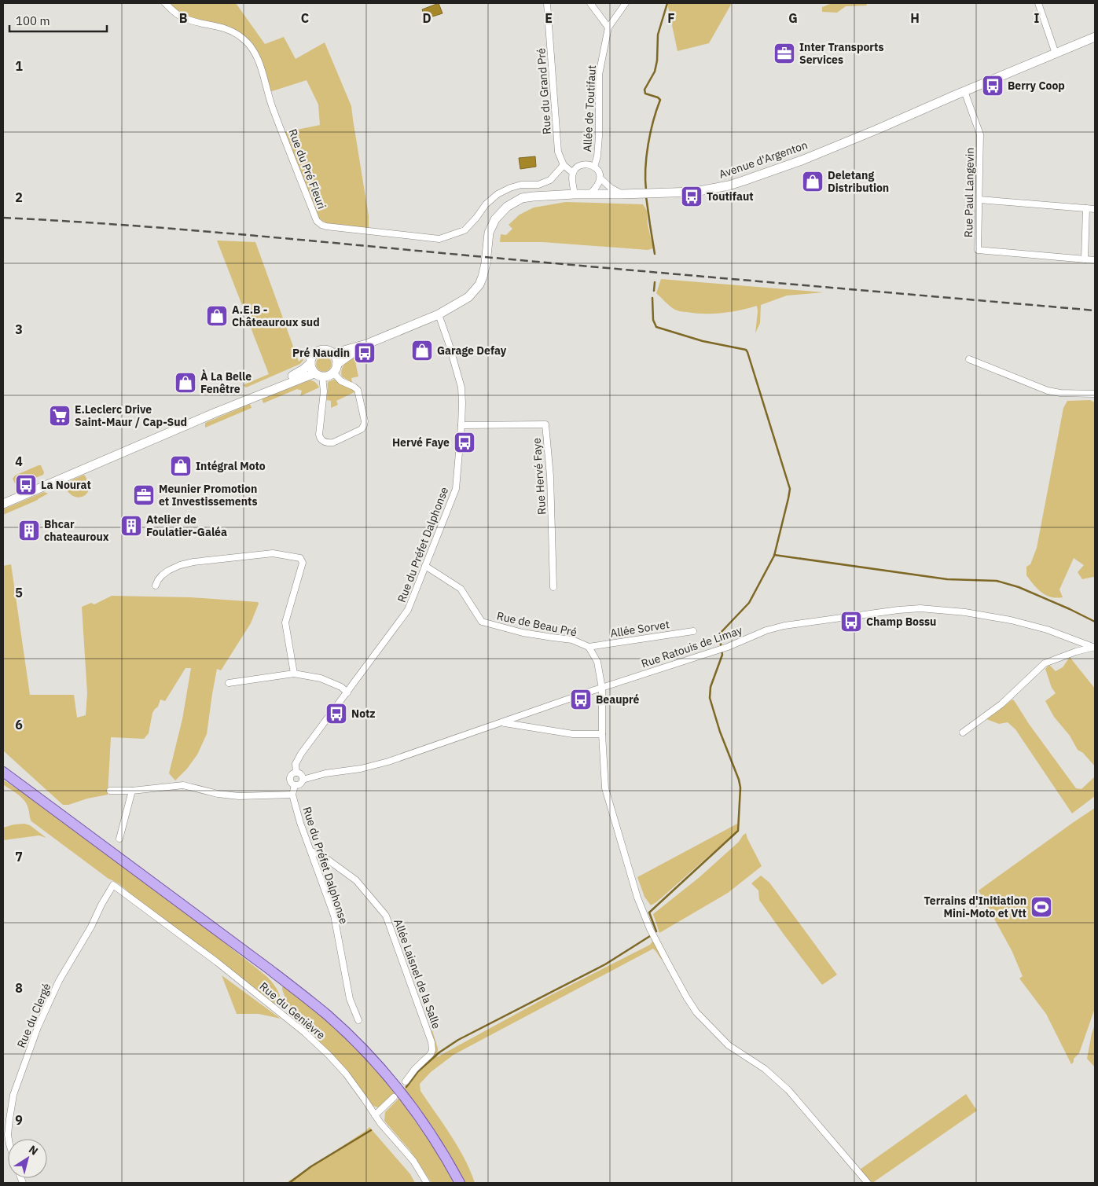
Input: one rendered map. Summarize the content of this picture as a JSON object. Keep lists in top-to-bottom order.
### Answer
{
  "streets": {
    "main road": ["Avenue d'Argenton"],
    "street": [
      "Rue du Grand Pré",
      "Allée de Toutifaut",
      "Rue du Pré Fleuri",
      "Rue Paul Langevin",
      "Rue Hervé Faye",
      "Rue du Préfet Dalphonse",
      "Rue de Beau Pré",
      "Allée Sorvet",
      "Rue Ratouis de Limay",
      "Allée Laisnel de la Salle",
      "Rue du Genièvre",
      "Rue du Clergé"
    ]
  },
  "crossings": [
    ["Rue du Grand Pré", "Rue du Pré Fleuri"],
    ["Allée de Toutifaut", "Avenue d'Argenton"],
    ["Avenue d'Argenton", "Rue Paul Langevin"],
    ["Avenue d'Argenton", "Rue du Préfet Dalphonse"],
    ["Rue Hervé Faye", "Rue du Préfet Dalphonse"],
    ["Rue du Préfet Dalphonse", "Rue de Beau Pré"],
    ["Rue du Préfet Dalphonse", "Rue Ratouis de Limay"],
    ["Rue du Préfet Dalphonse", "Allée Laisnel de la Salle"],
    ["Rue de Beau Pré", "Allée Sorvet"],
    ["Rue de Beau Pré", "Rue Ratouis de Limay"],
    ["Rue du Genièvre", "Rue du Clergé"]
  ],
  "places": {
    "office": ["Inter Transports Services", "Meunier Promotion et Investissements"],
    "bus stop": [
      "Berry Coop",
      "Toutifaut",
      "Pré Naudin",
      "Hervé Faye",
      "La Nourat",
      "Champ Bossu",
      "Beaupré",
      "Notz"
    ],
    "shop": [
      "Deletang Distribution",
      "A.E.B - Châteauroux sud",
      "Garage Defay",
      "À La Belle Fenêtre",
      "Intégral Moto"
    ],
    "supermarket": ["E.Leclerc Drive Saint-Maur / Cap-Sud"],
    "building": ["Atelier de Foulatier-Galéa", "Bhcar chateauroux"],
    "sports": ["Terrains d'Initiation Mini-Moto et Vtt"]
  },
  "scale_bar": "100 m",
  "north": "top right",
  "grid": {
    "columns": [
      "B",
      "C",
      "D",
      "E",
      "F",
      "G",
      "H",
      "I"
    ],
    "rows": [
      "1",
      "2",
      "3",
      "4",
      "5",
      "6",
      "7",
      "8",
      "9"
    ]
  }
}
